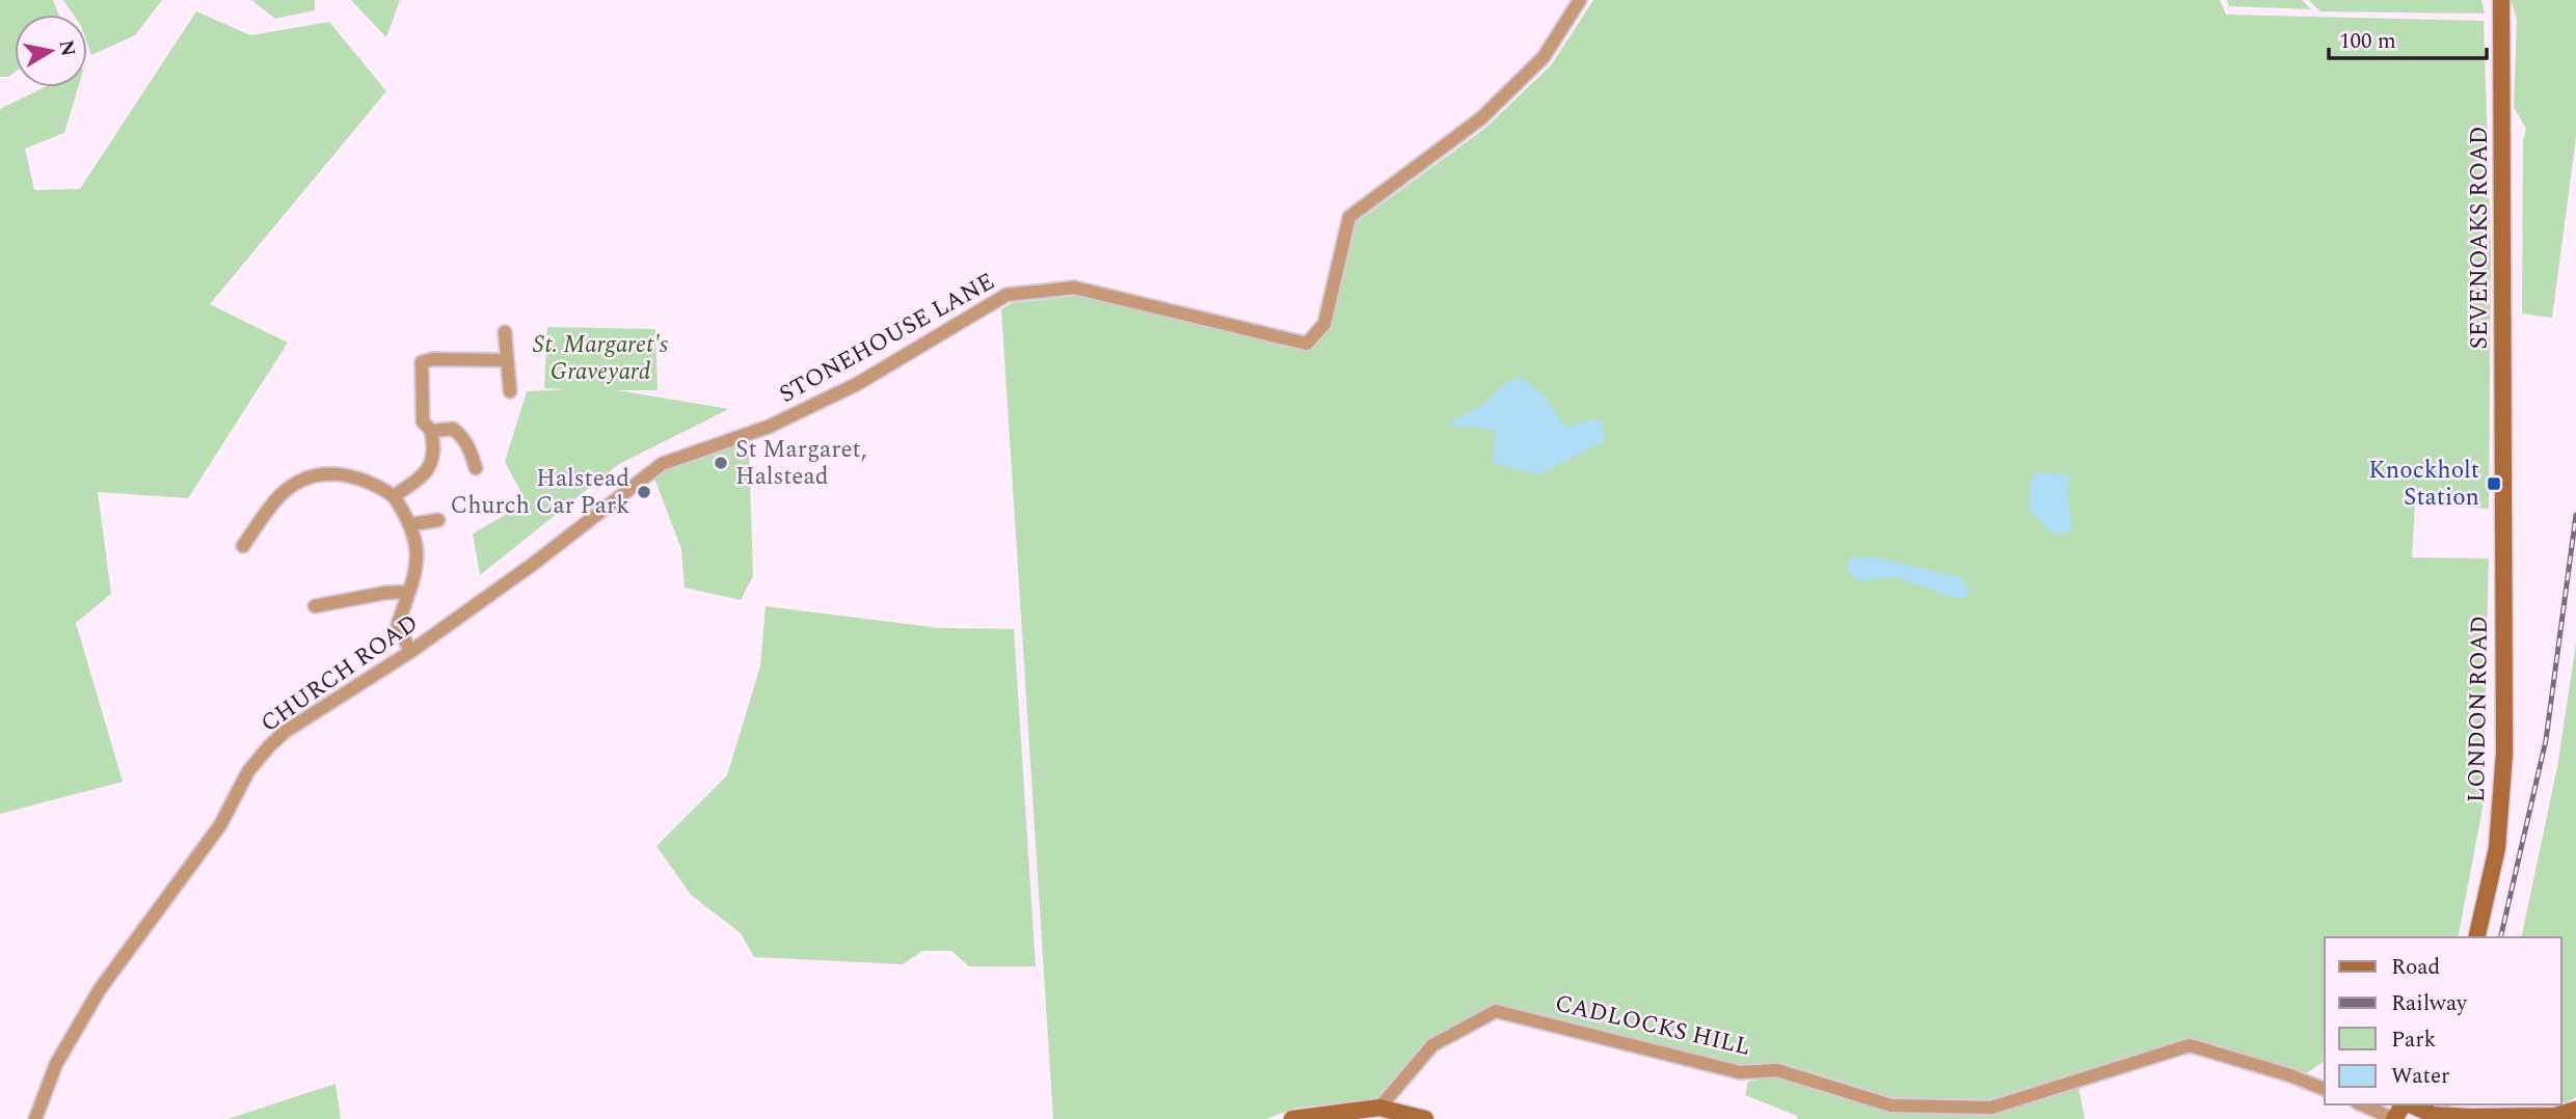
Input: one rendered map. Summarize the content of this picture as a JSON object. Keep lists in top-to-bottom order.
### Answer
{
  "streets": {
    "street": [
      "SEVENOAKS ROAD",
      "STONEHOUSE LANE",
      "CHURCH ROAD",
      "LONDON ROAD",
      "CADLOCKS HILL"
    ]
  },
  "crossings": [
    ["SEVENOAKS ROAD", "LONDON ROAD"],
    ["STONEHOUSE LANE", "CHURCH ROAD"]
  ],
  "parks": ["St. Margaret's Graveyard"],
  "places": {
    "other": ["St Margaret, Halstead", "Halstead Church Car Park"],
    "transit": ["Knockholt Station"]
  },
  "legend": [
    "Road",
    "Railway",
    "Park",
    "Water"
  ],
  "scale_bar": "100 m",
  "north": "right"
}
